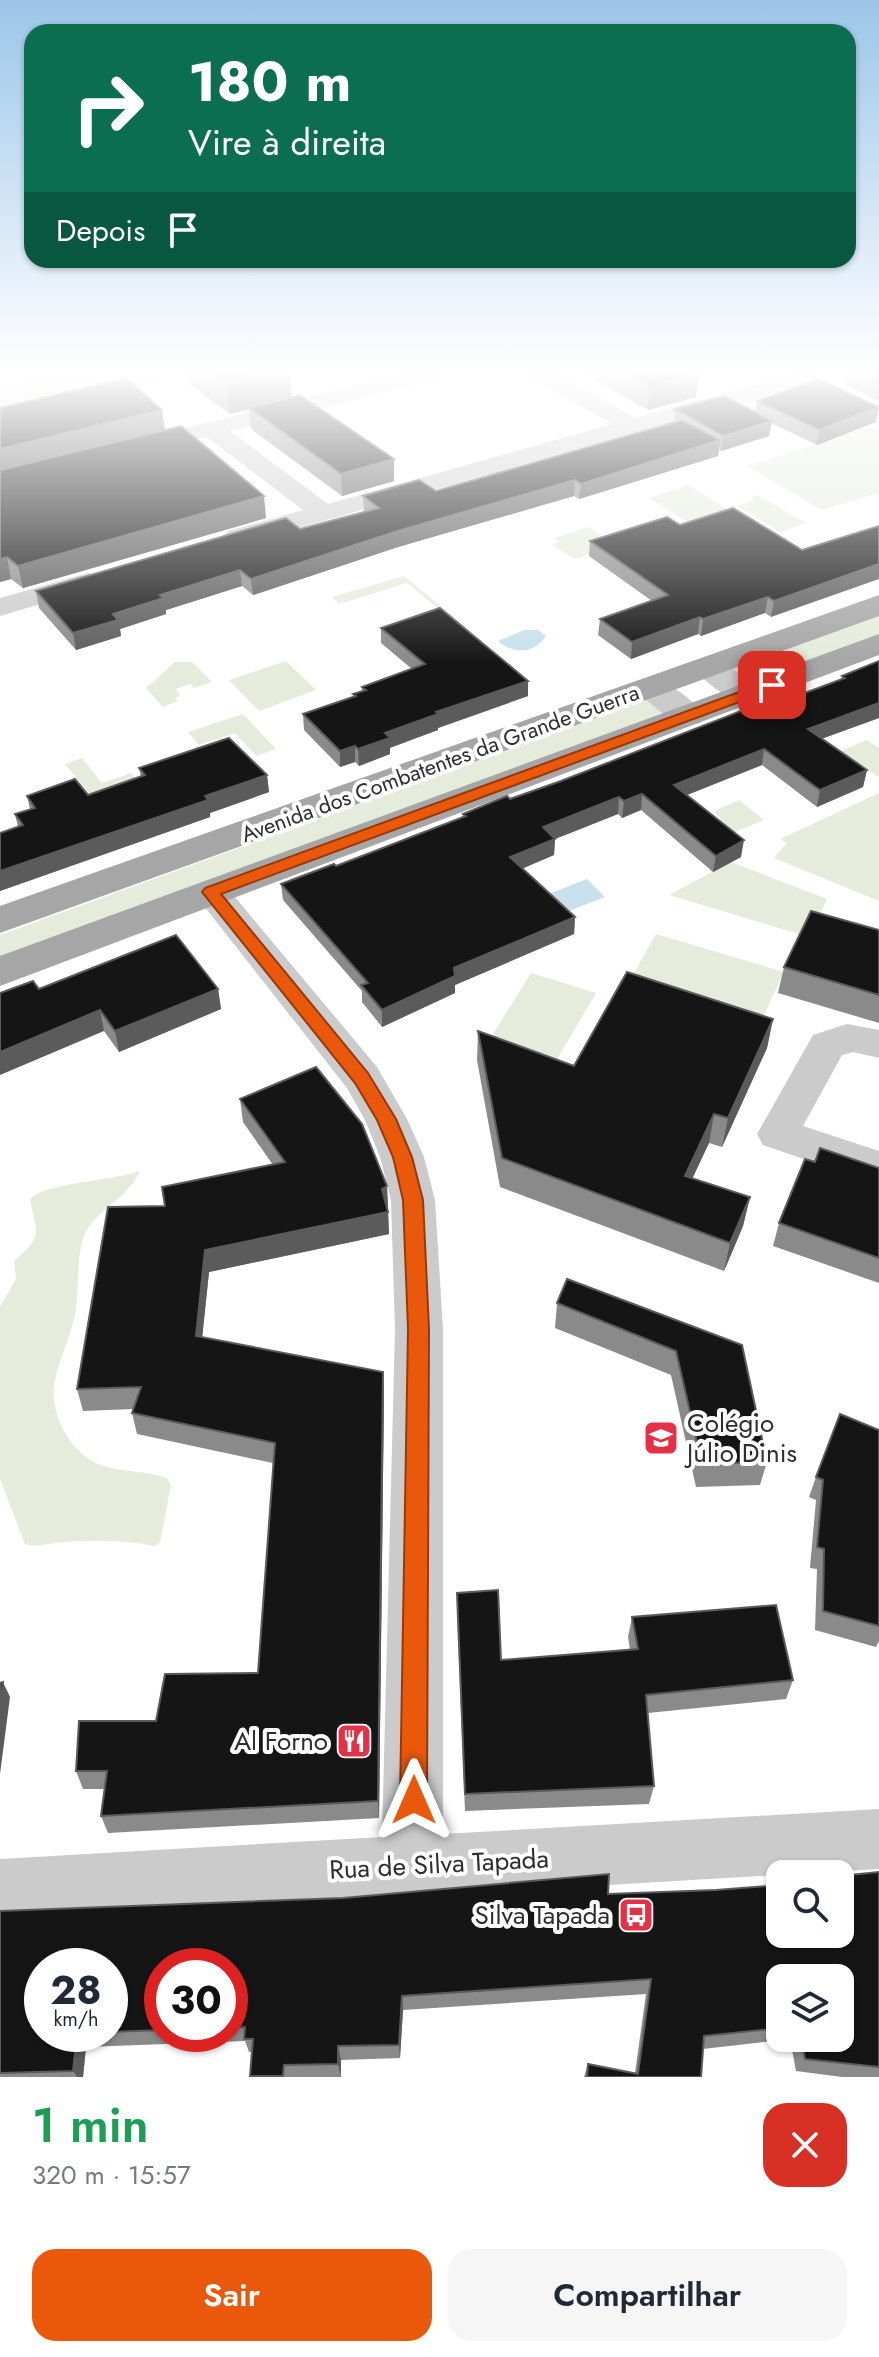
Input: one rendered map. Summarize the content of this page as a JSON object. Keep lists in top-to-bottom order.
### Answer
{
  "streets": {
    "main road": ["Avenida dos Combatentes da Grande Guerra"],
    "street": ["Rua de Silva Tapada"]
  },
  "places": {
    "school or university": ["Colégio Júlio Dinis"],
    "restaurant": ["Al Forno"],
    "bus stop": ["Silva Tapada"]
  },
  "page": {
    "turn": ["180 m", "Vire à direita"],
    "then": "Depois",
    "speed": "28 km/h",
    "limit": "30",
    "heading": ["1 min", "320 m · 15:57"],
    "buttons": ["Sair", "Compartilhar"]
  }
}
